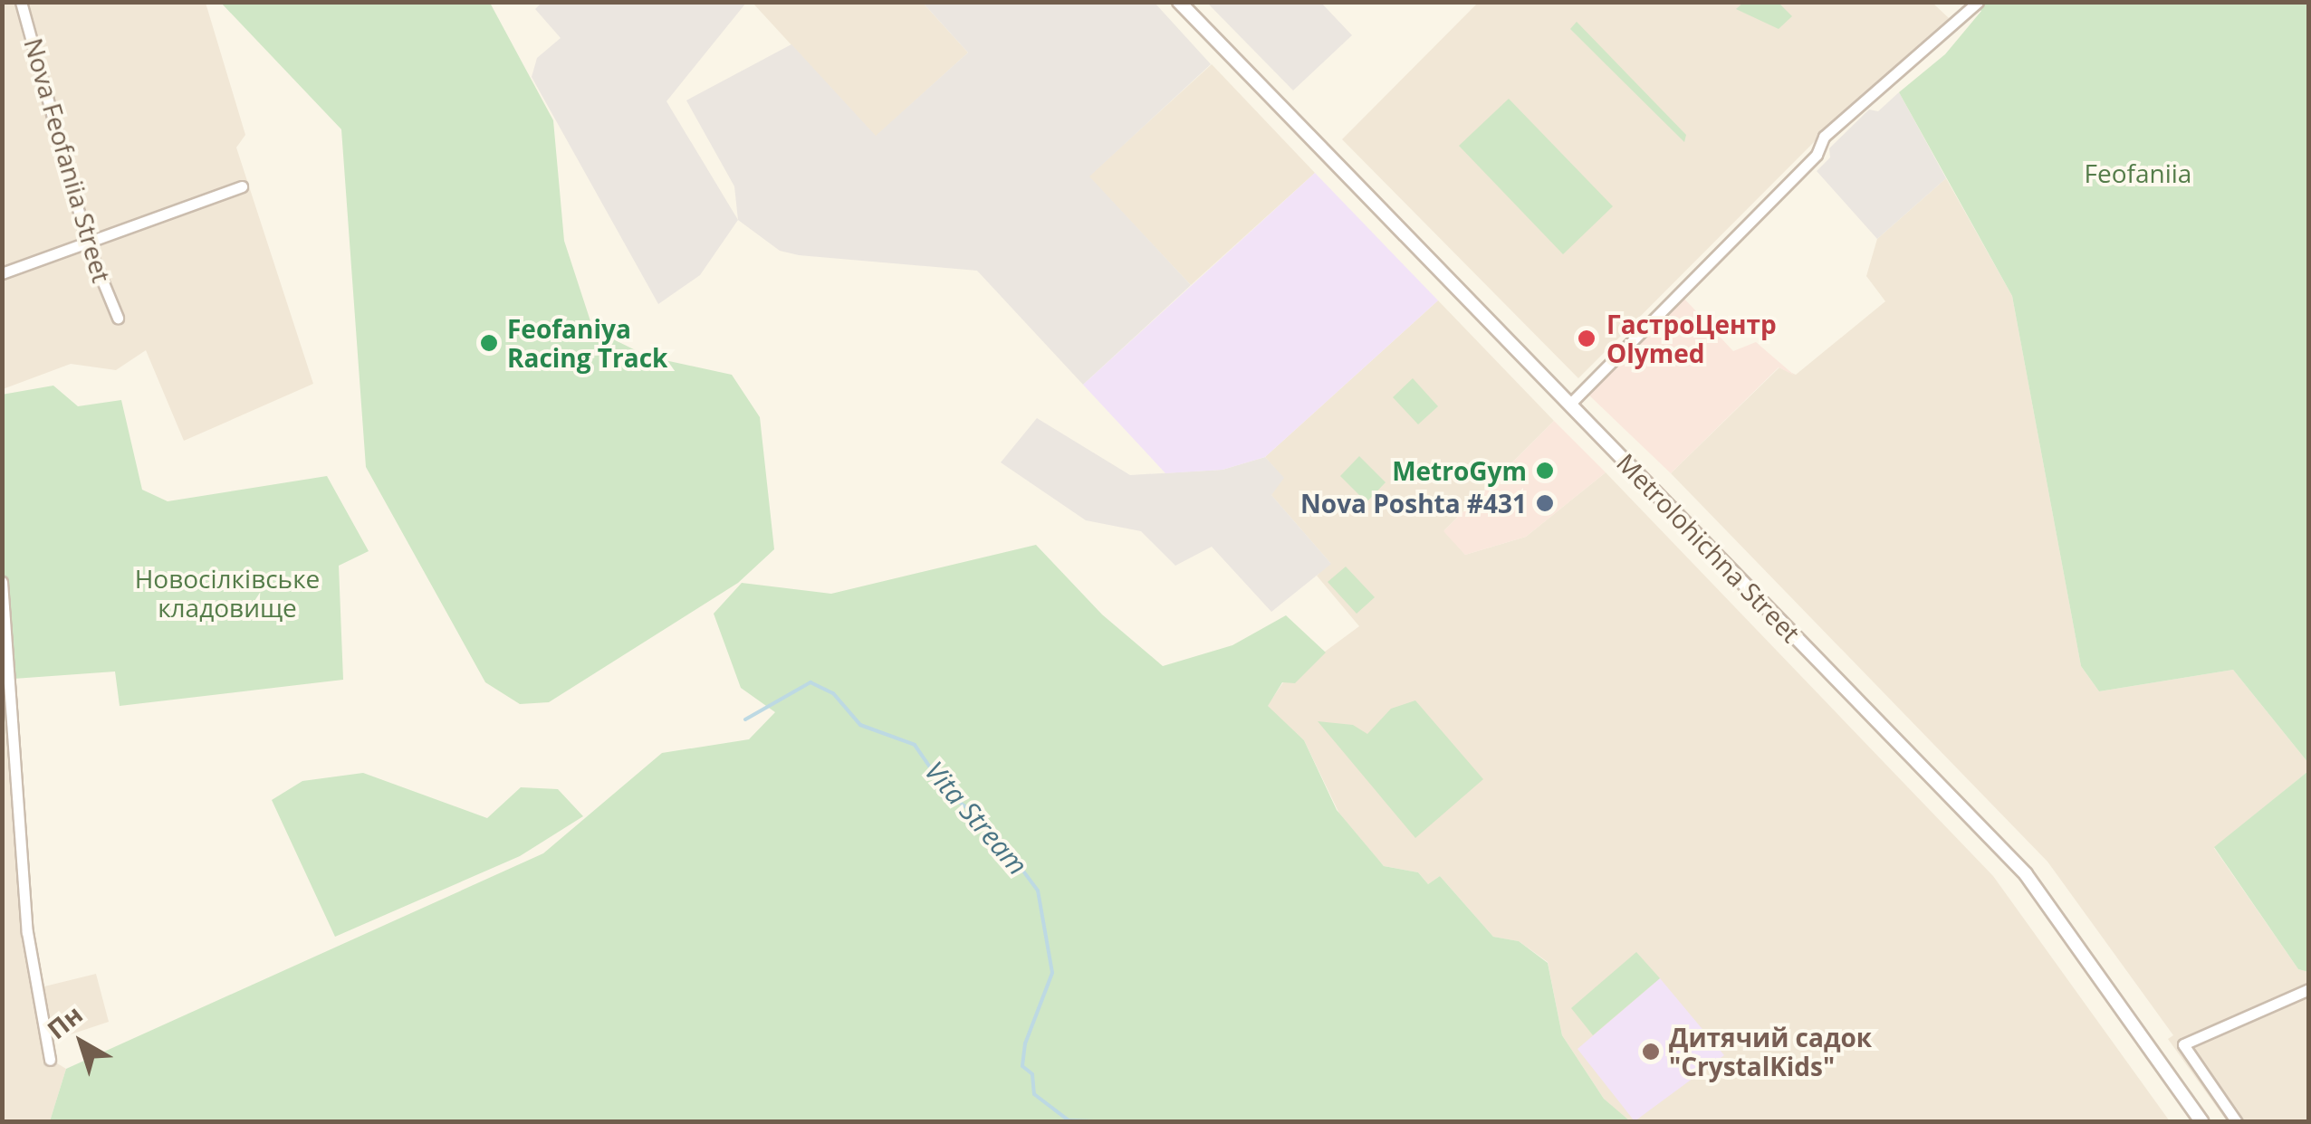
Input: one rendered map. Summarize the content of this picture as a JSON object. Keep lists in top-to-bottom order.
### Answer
{
  "streets": {
    "street": ["Nova Feofaniia Street", "Metrolohichna Street"]
  },
  "water": ["Vita Stream"],
  "parks": ["Feofaniia", "Новосілківське кладовище"],
  "places": [
    "ГастроЦентр Olymed",
    "Feofaniya Racing Track",
    "MetroGym",
    "Nova Poshta #431",
    "Дитячий садок \"CrystalKids\""
  ],
  "north": "top left"
}
